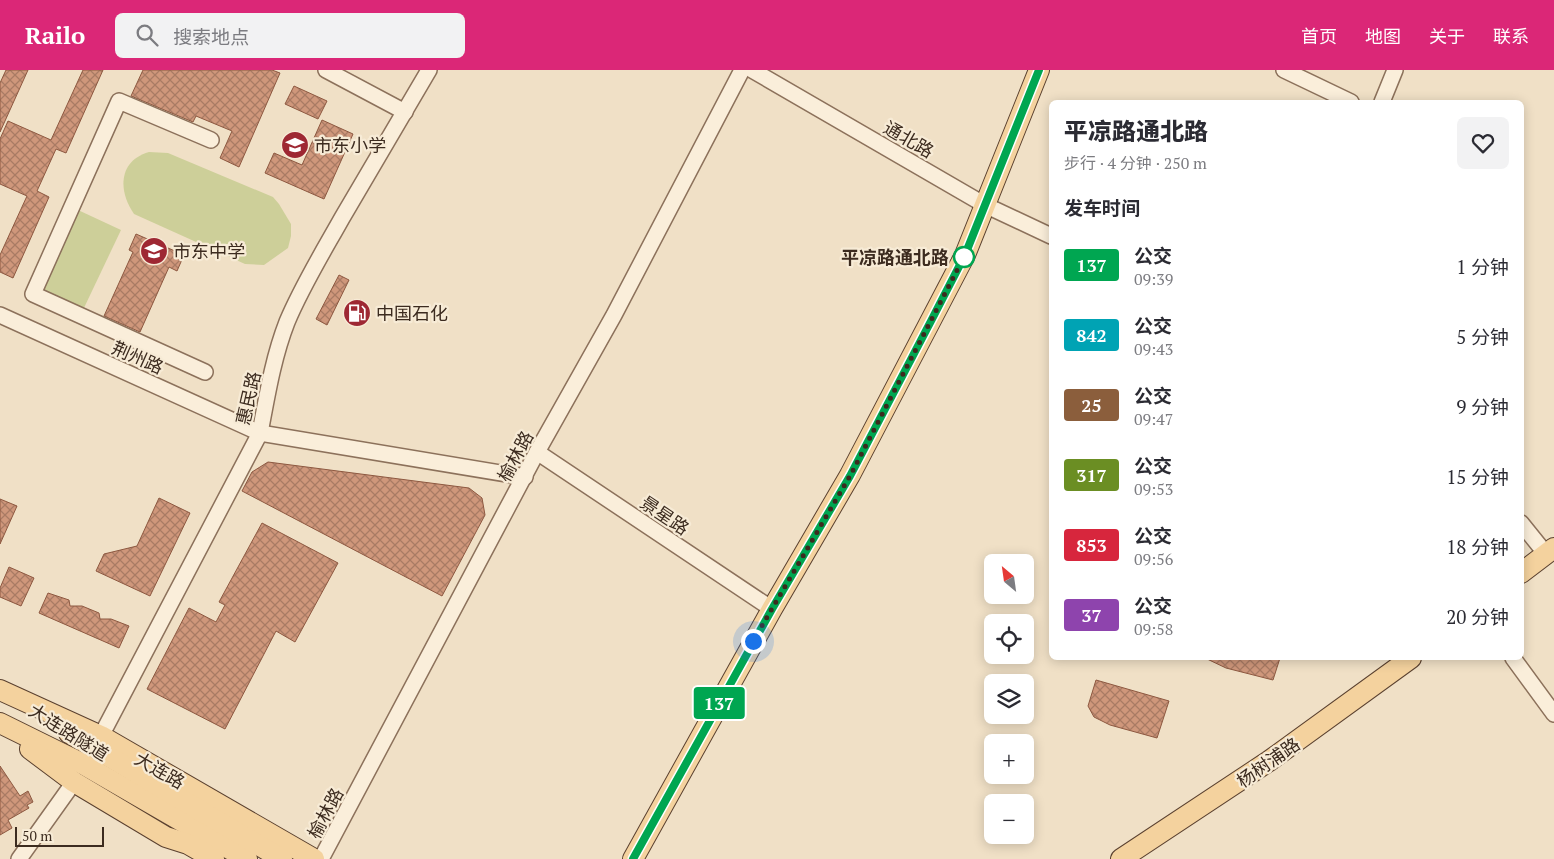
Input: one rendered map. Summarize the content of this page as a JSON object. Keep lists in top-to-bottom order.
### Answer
{
  "streets": {
    "main road": ["大连路隧道", "杨树浦路", "大连路"],
    "street": [
      "通北路",
      "荆州路",
      "惠民路",
      "榆林路",
      "景星路"
    ]
  },
  "crossings": [
    ["荆州路", "惠民路"],
    ["惠民路", "大连路"],
    ["榆林路", "景星路"],
    ["大连路隧道", "大连路"]
  ],
  "places": {
    "school or university": ["市东小学", "市东中学"],
    "other": ["平凉路通北路"],
    "fuel station": ["中国石化"]
  },
  "lines": ["bus line 137"],
  "scale_bar": "50 m",
  "north": "top left",
  "page": {
    "header": "Railo",
    "search": "搜索地点",
    "nav": [
      "首页",
      "地图",
      "关于",
      "联系"
    ],
    "on_map": "137",
    "heading": [
      ["平凉路通北路", "步行 · 4 分钟 · 250 m"],
      "发车时间"
    ],
    "list": [
      {
        "mark": "137",
        "name": "公交",
        "note": "09:39",
        "value": "1 分钟"
      },
      {
        "mark": "842",
        "name": "公交",
        "note": "09:43",
        "value": "5 分钟"
      },
      {
        "mark": "25",
        "name": "公交",
        "note": "09:47",
        "value": "9 分钟"
      },
      {
        "mark": "317",
        "name": "公交",
        "note": "09:53",
        "value": "15 分钟"
      },
      {
        "mark": "853",
        "name": "公交",
        "note": "09:56",
        "value": "18 分钟"
      },
      {
        "mark": "37",
        "name": "公交",
        "note": "09:58",
        "value": "20 分钟"
      }
    ],
    "map_buttons": ["+", "−"],
    "scale": "50 m"
  }
}
